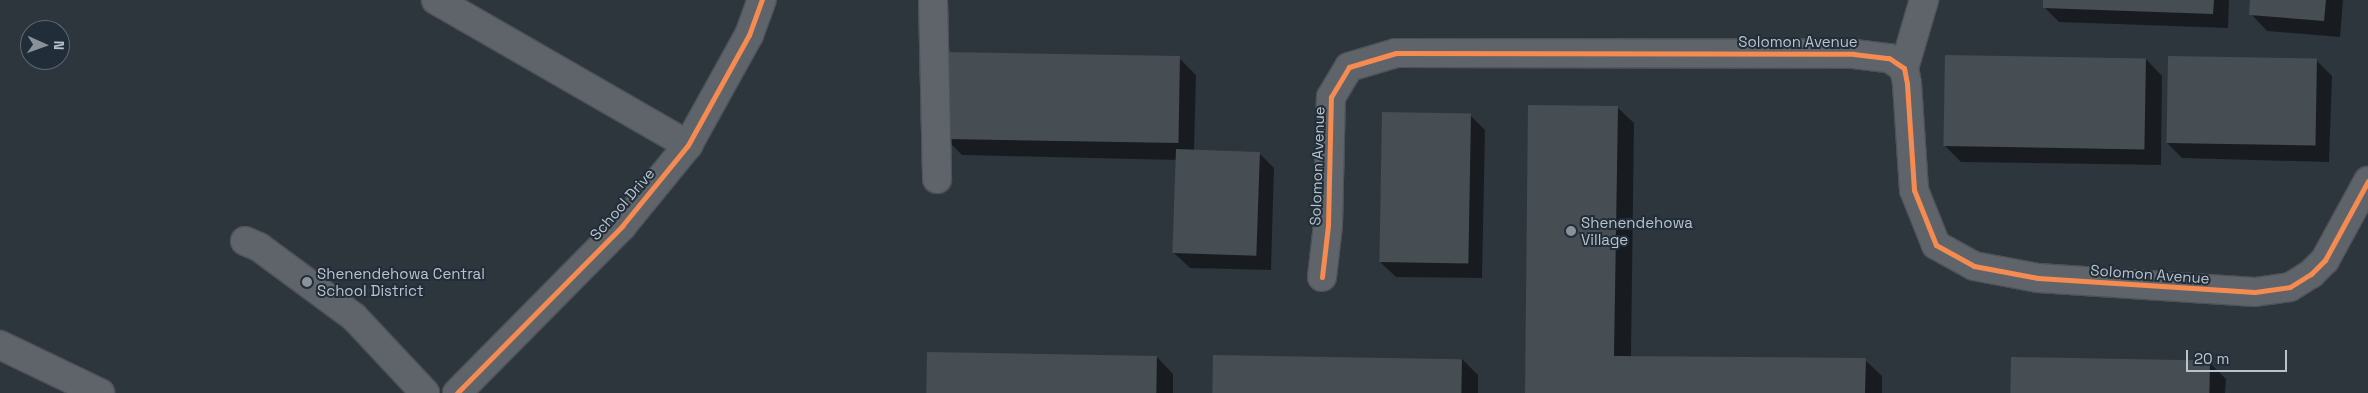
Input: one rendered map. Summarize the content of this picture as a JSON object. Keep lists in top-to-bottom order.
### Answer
{
  "streets": {
    "street": ["Solomon Avenue", "School Drive"]
  },
  "places": ["Shenendehowa Village", "Shenendehowa Central School District"],
  "scale_bar": "20 m",
  "north": "right"
}
